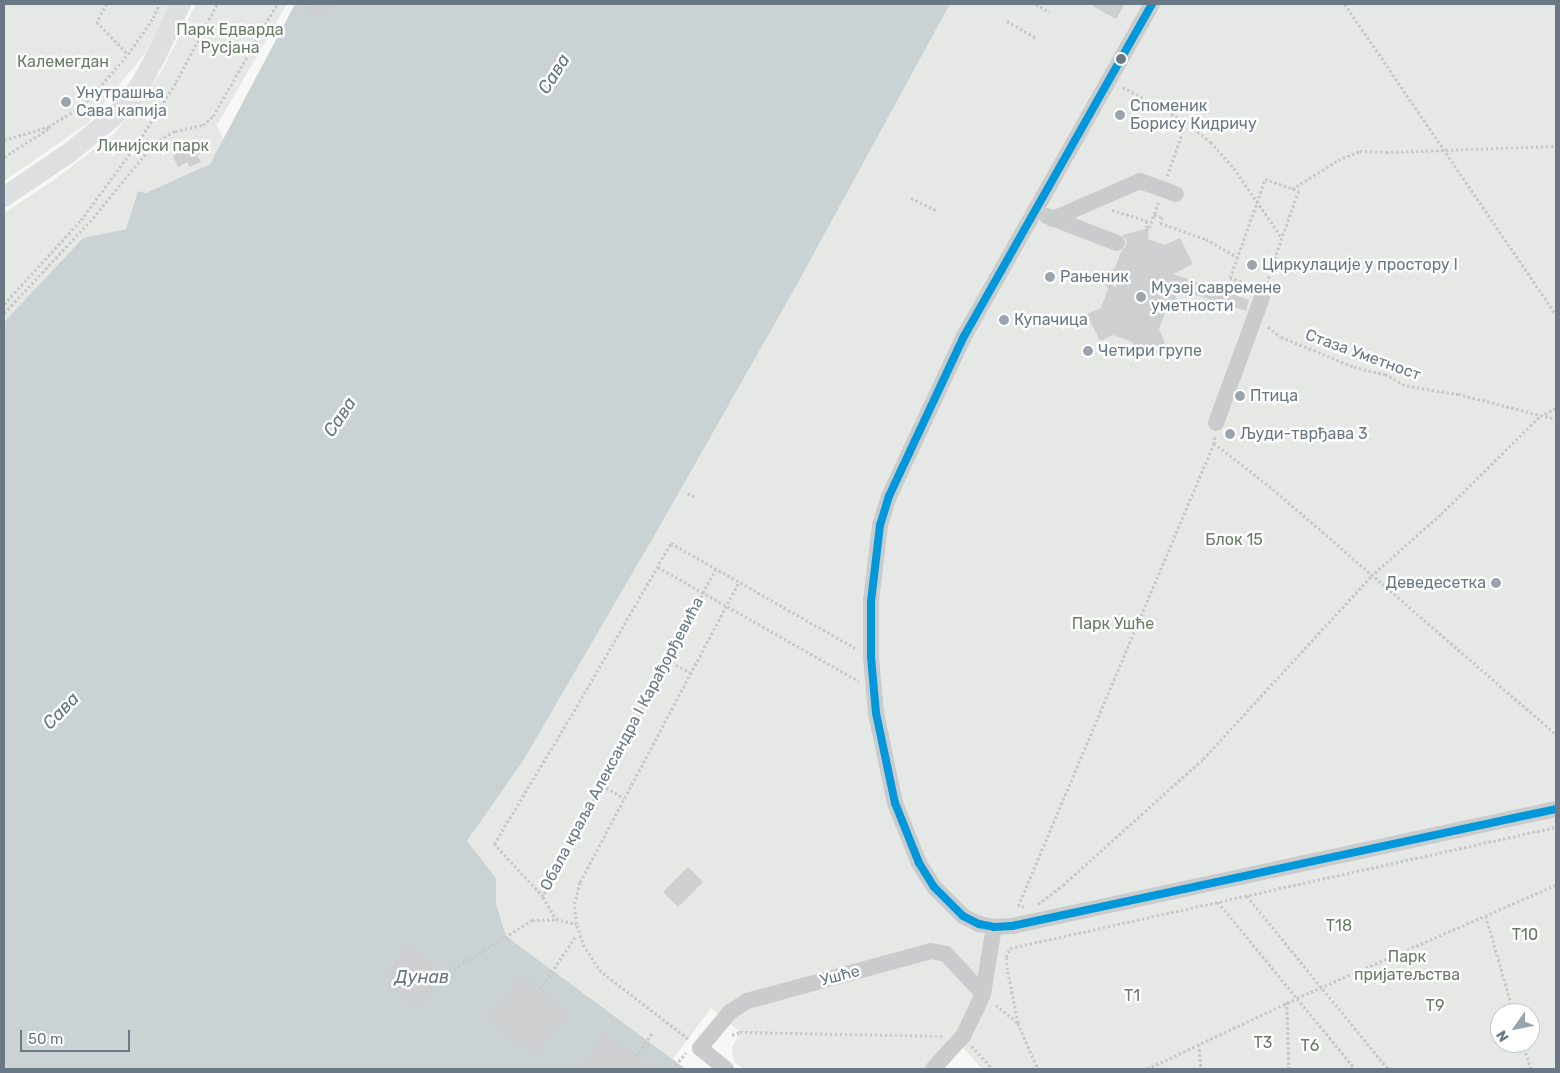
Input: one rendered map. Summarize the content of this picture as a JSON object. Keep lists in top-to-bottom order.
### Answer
{
  "streets": {
    "street": ["Ушће"],
    "path": ["Стаза Уметност", "Обала краља Александра I Карађорђевића"]
  },
  "crossings": [
    ["Обала краља Александра I Карађорђевића", "Ушће"]
  ],
  "water": ["Сава", "Дунав"],
  "parks": [
    "Парк Едварда Русјана",
    "Калемегдан",
    "Линијски парк",
    "Блок 15",
    "Парк Ушће",
    "Т18",
    "Т10",
    "Парк пријатељства",
    "Т1",
    "Т9",
    "Т3",
    "Т6"
  ],
  "places": [
    "Унутрашња Сава капија",
    "Споменик Борису Кидричу",
    "Циркулације у простору I",
    "Рањеник",
    "Музеј савремене уметности",
    "Купачица",
    "Четири групе",
    "Птица",
    "Људи-тврђава 3",
    "Деведесетка"
  ],
  "scale_bar": "50 m",
  "north": "bottom left"
}
